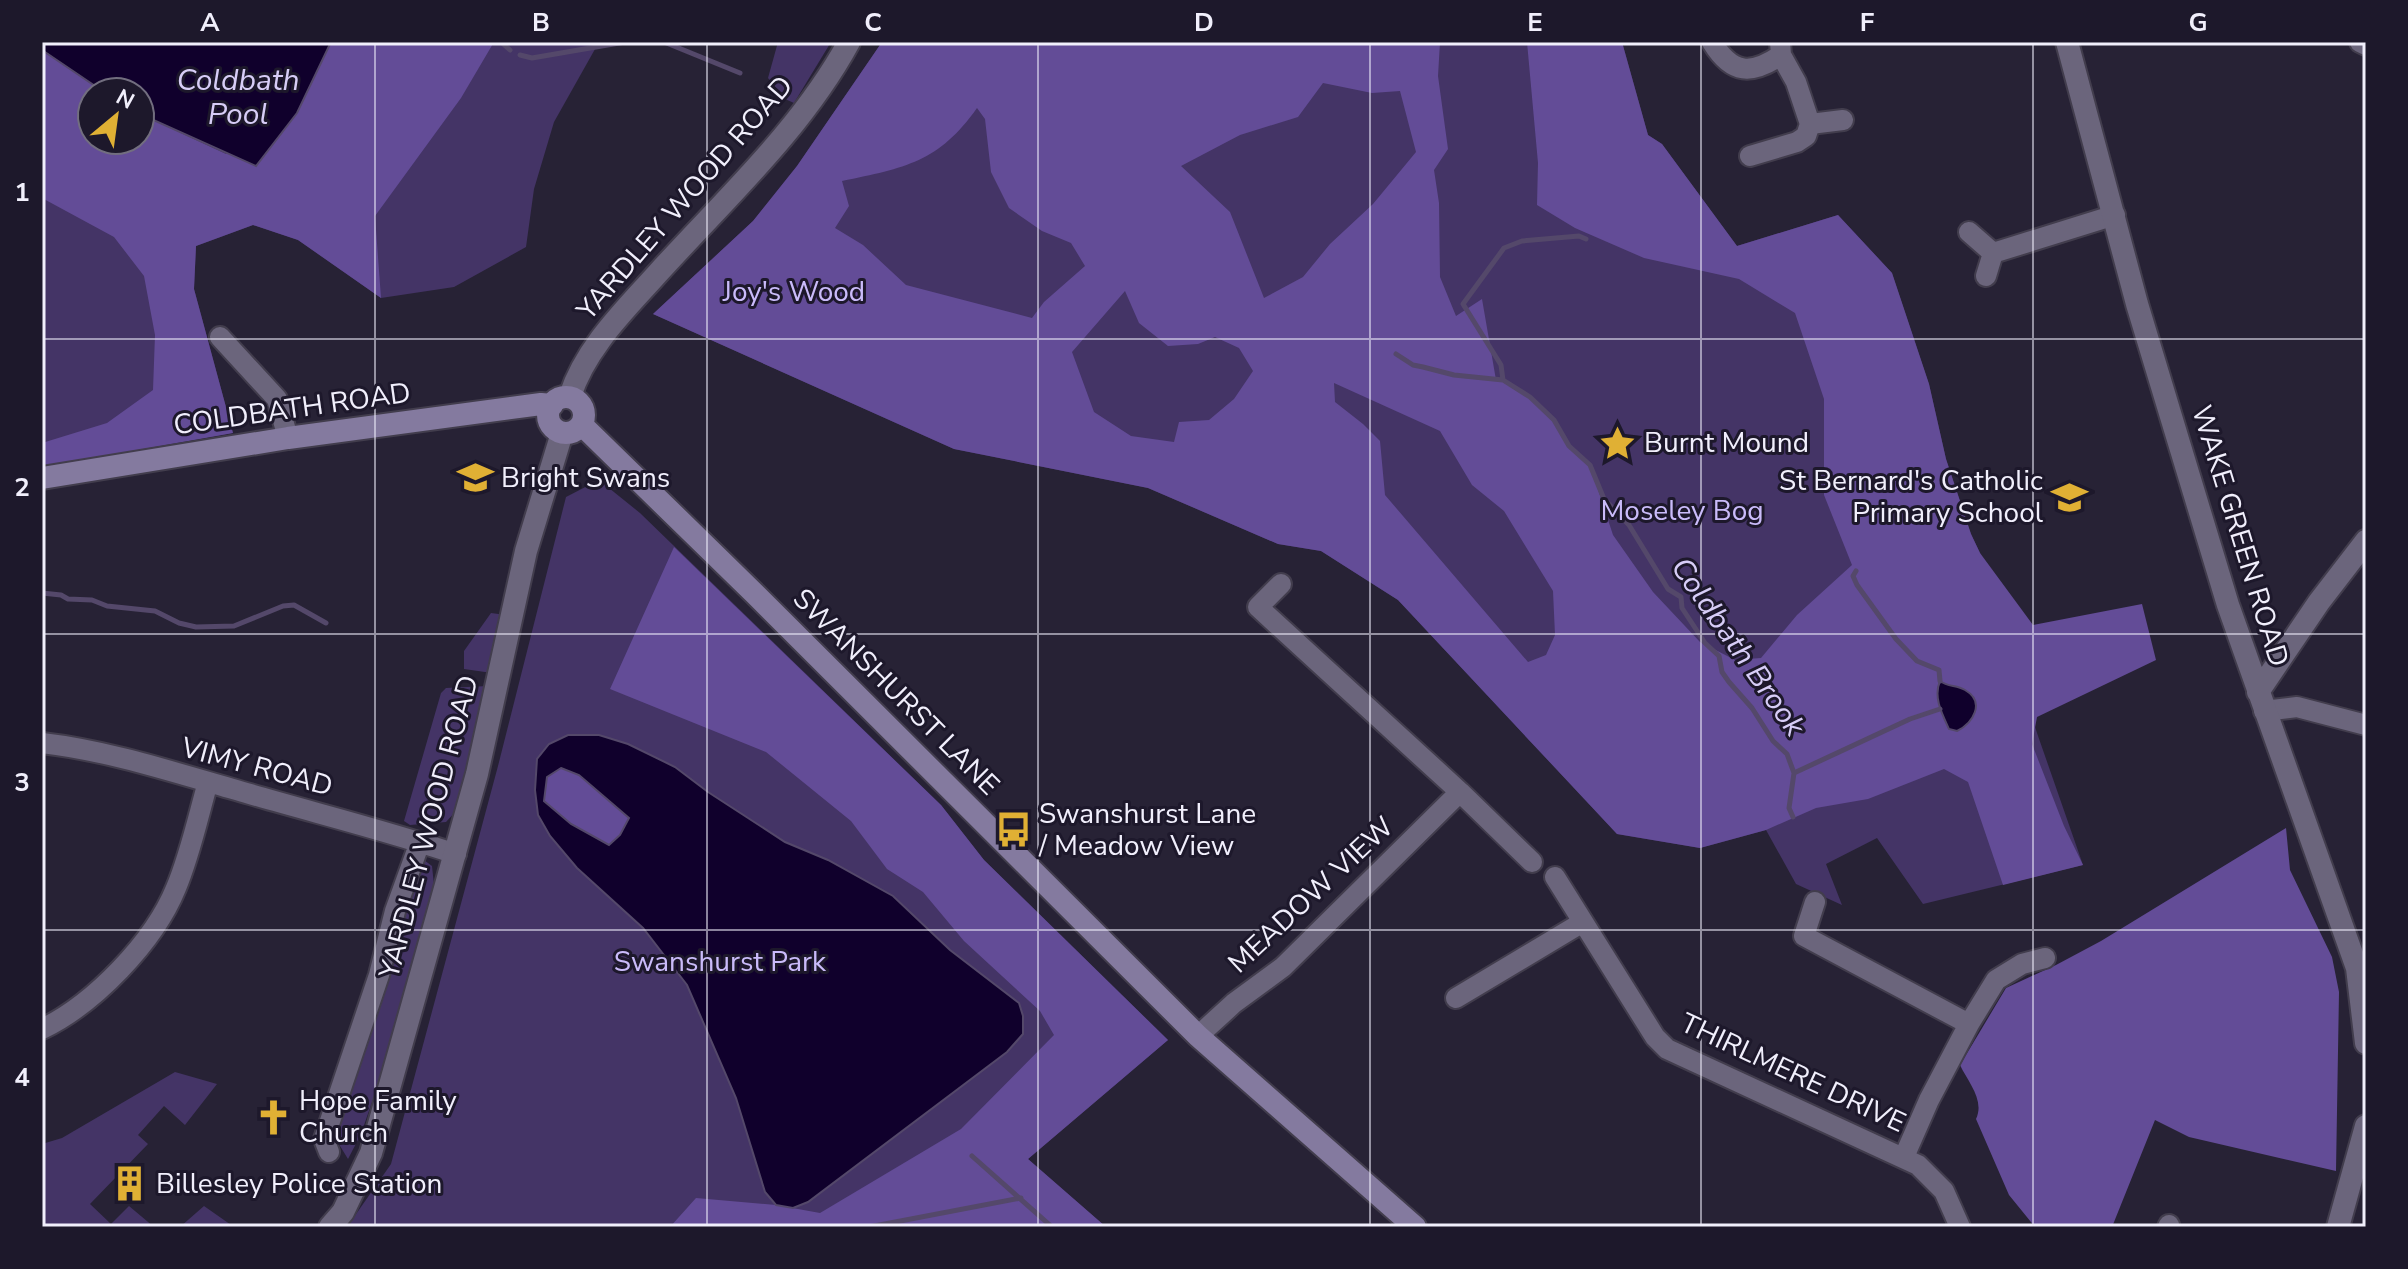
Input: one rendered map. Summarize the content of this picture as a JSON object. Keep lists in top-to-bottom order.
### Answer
{
  "streets": {
    "main road": ["COLDBATH ROAD", "SWANSHURST LANE"],
    "street": [
      "YARDLEY WOOD ROAD",
      "WAKE GREEN ROAD",
      "VIMY ROAD",
      "MEADOW VIEW",
      "THIRLMERE DRIVE"
    ]
  },
  "crossings": [
    ["YARDLEY WOOD ROAD", "COLDBATH ROAD"],
    ["YARDLEY WOOD ROAD", "SWANSHURST LANE"],
    ["YARDLEY WOOD ROAD", "VIMY ROAD"],
    ["SWANSHURST LANE", "MEADOW VIEW"]
  ],
  "water": ["Coldbath Pool", "Coldbath Brook"],
  "parks": ["Joy's Wood", "Moseley Bog", "Swanshurst Park"],
  "places": {
    "place": ["Burnt Mound"],
    "school or university": ["Bright Swans", "St Bernard's Catholic Primary School"],
    "bus stop": ["Swanshurst Lane / Meadow View"],
    "church": ["Hope Family Church"],
    "building": ["Billesley Police Station"]
  },
  "north": "top right",
  "grid": {
    "columns": [
      "A",
      "B",
      "C",
      "D",
      "E",
      "F",
      "G"
    ],
    "rows": [
      "1",
      "2",
      "3",
      "4"
    ]
  }
}
